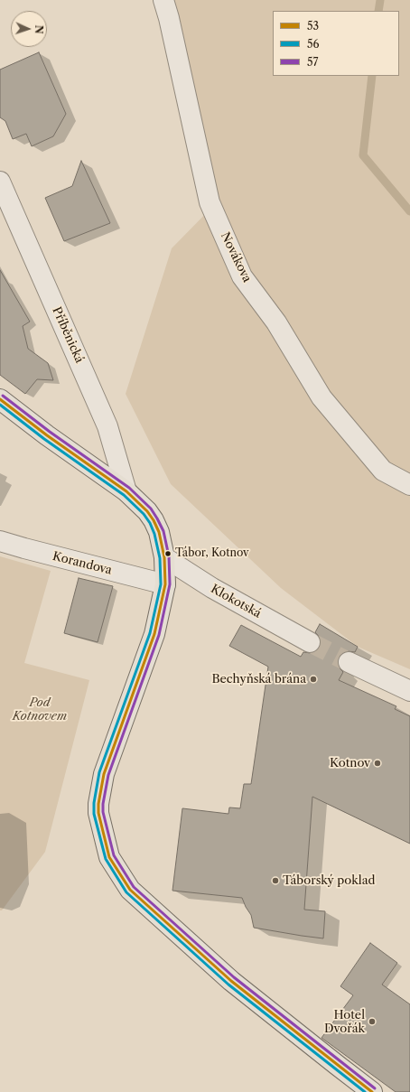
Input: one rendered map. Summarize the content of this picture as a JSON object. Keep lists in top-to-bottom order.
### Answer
{
  "streets": {
    "street": [
      "Novákova",
      "Příběnická",
      "Korandova",
      "Klokotská"
    ]
  },
  "parks": ["Pod Kotnovem"],
  "places": [
    "Tábor, Kotnov",
    "Bechyňská brána",
    "Kotnov",
    "Táborský poklad",
    "Hotel Dvořák"
  ],
  "lines": ["transit line 57", "transit line 53", "transit line 56"],
  "legend": ["53", "56", "57"],
  "north": "right"
}
